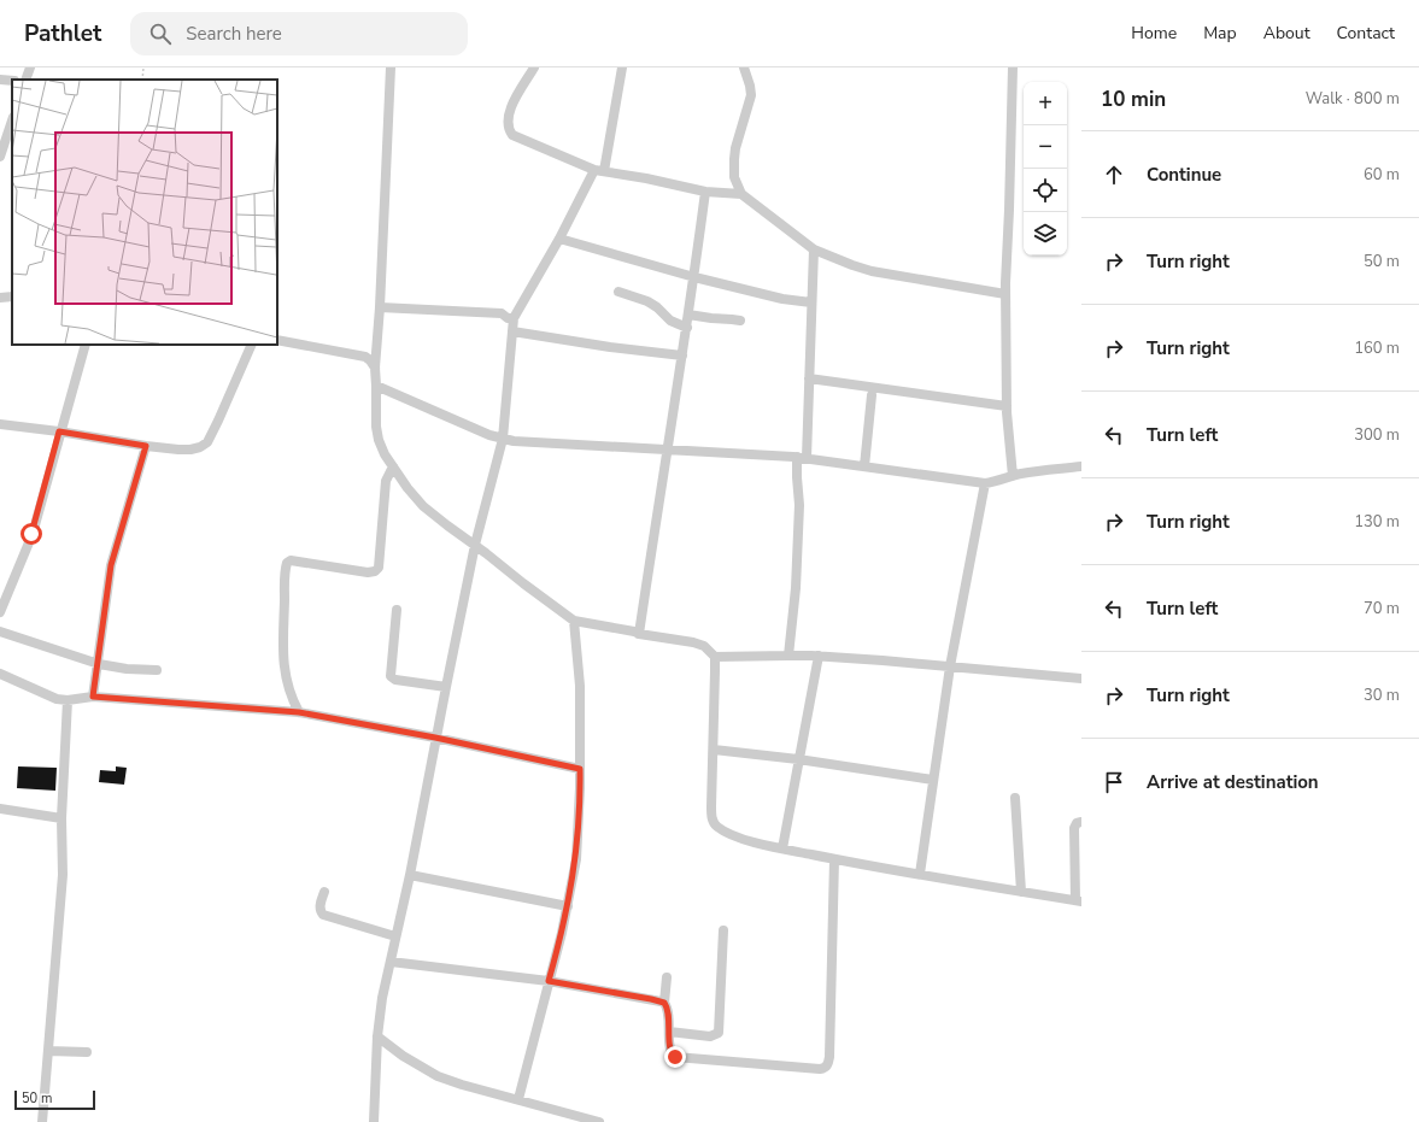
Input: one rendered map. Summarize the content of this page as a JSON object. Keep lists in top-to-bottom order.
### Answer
{
  "scale_bar": "50 m",
  "page": {
    "header": "Pathlet",
    "search": "Search here",
    "nav": [
      "Home",
      "Map",
      "About",
      "Contact"
    ],
    "heading": ["10 min", "Walk · 800 m"],
    "map_buttons": ["+", "−"],
    "list": [
      ["Continue", "60 m"],
      ["Turn right", "50 m"],
      ["Turn right", "160 m"],
      ["Turn left", "300 m"],
      ["Turn right", "130 m"],
      ["Turn left", "70 m"],
      ["Turn right", "30 m"],
      "Arrive at destination"
    ],
    "scale": "50 m"
  }
}
